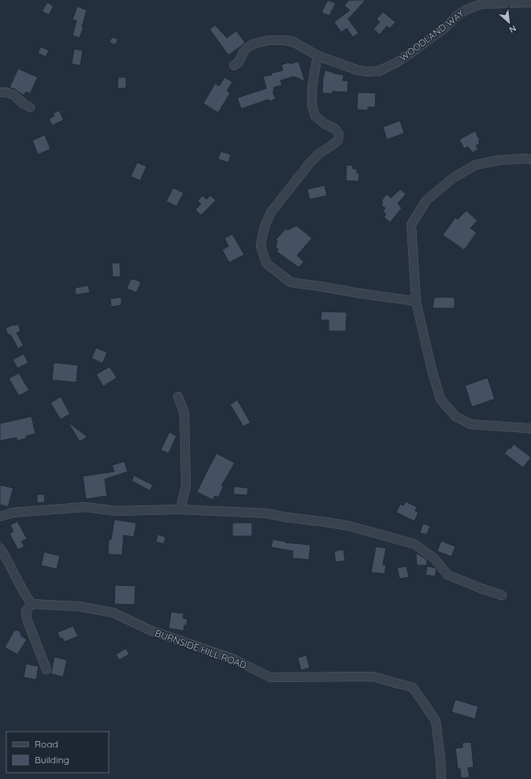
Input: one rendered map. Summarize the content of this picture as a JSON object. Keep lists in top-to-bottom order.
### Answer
{
  "streets": {
    "street": ["WOODLAND WAY", "BURNSIDE HILL ROAD"]
  },
  "legend": ["Road", "Building"],
  "north": "bottom right"
}
